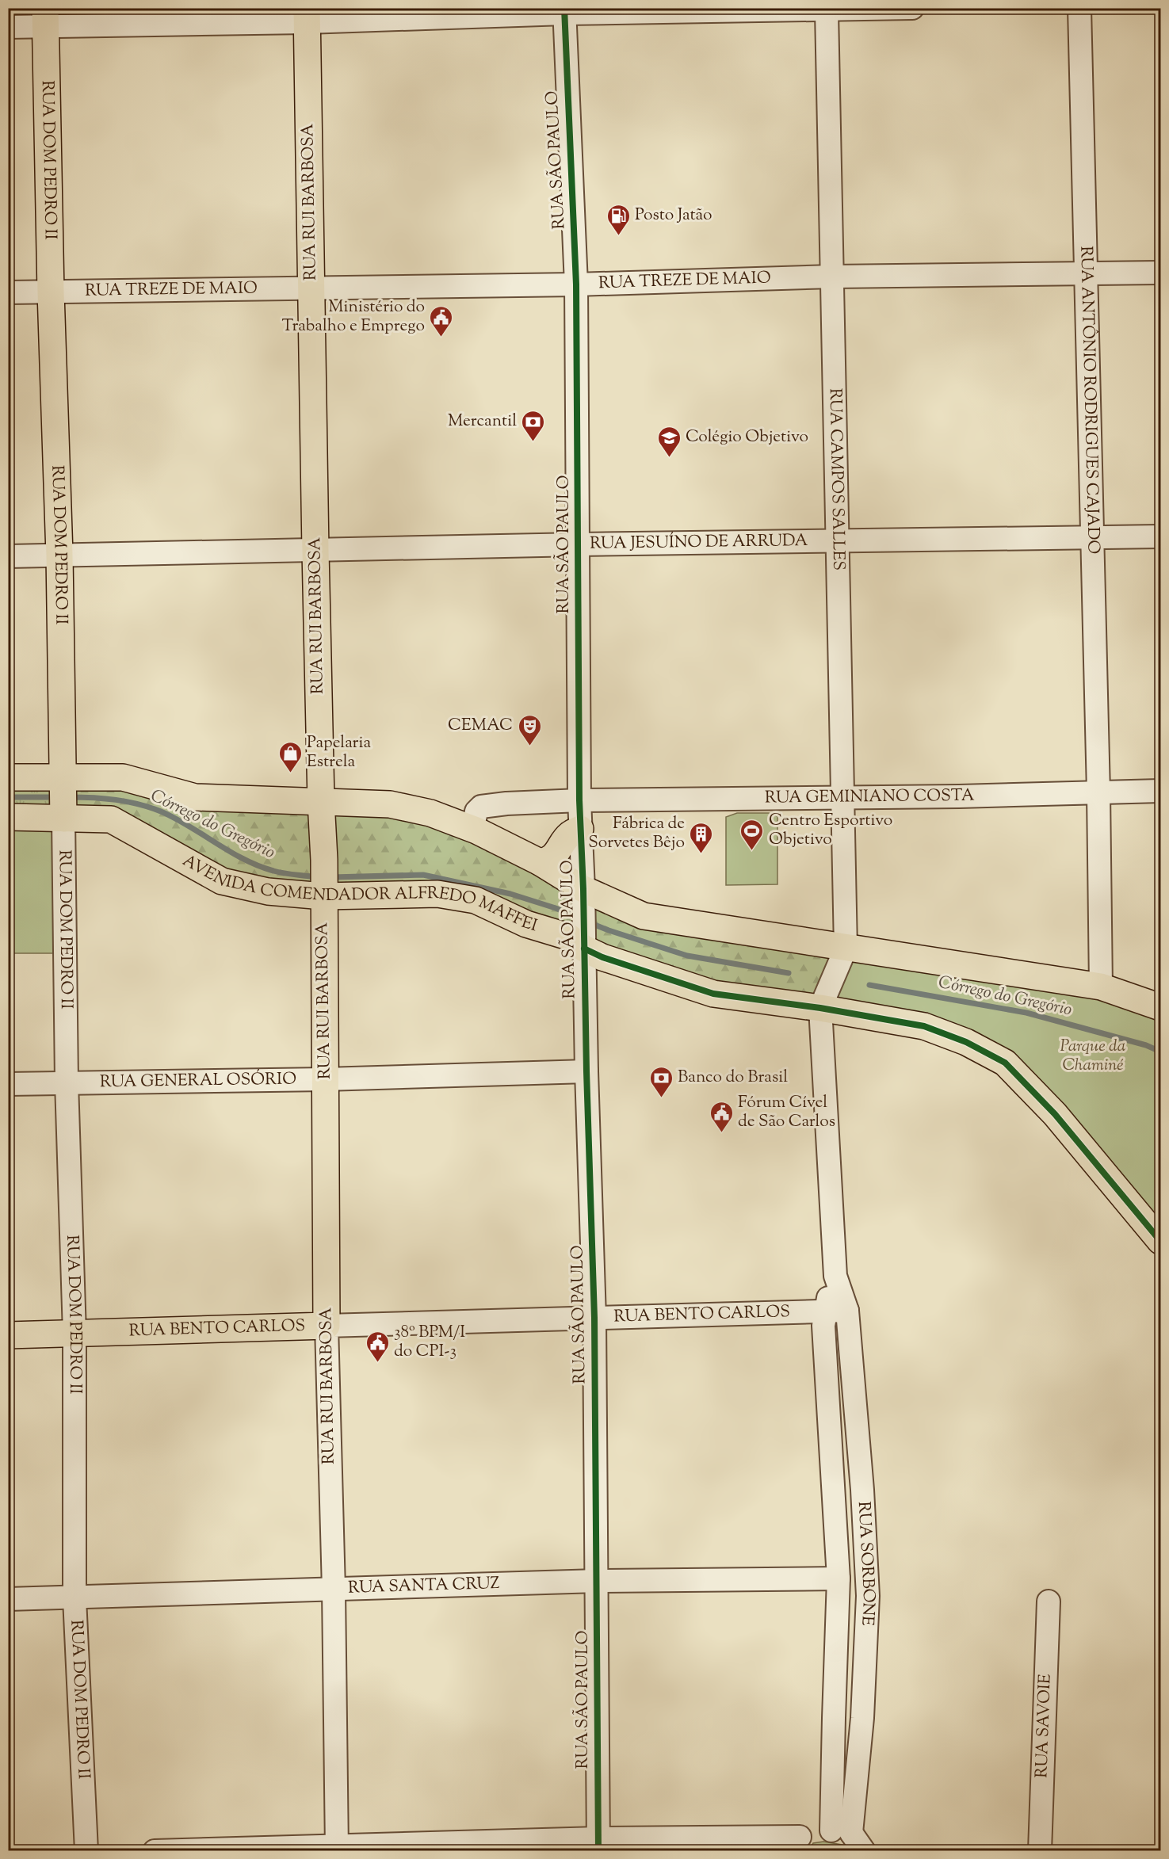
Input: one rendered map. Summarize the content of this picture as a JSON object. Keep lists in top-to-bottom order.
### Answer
{
  "streets": {
    "main road": [
      "RUA DOM PEDRO II",
      "RUA RUI BARBOSA",
      "AVENIDA COMENDADOR ALFREDO MAFFEI",
      "RUA BENTO CARLOS"
    ],
    "street": [
      "RUA SÃO PAULO",
      "RUA TREZE DE MAIO",
      "RUA ANTÔNIO RODRIGUES CAJADO",
      "RUA CAMPOS SALLES",
      "RUA JESUÍNO DE ARRUDA",
      "RUA GEMINIANO COSTA",
      "RUA GENERAL OSÓRIO",
      "RUA SORBONE",
      "RUA SANTA CRUZ",
      "RUA SAVOIE"
    ]
  },
  "crossings": [
    ["RUA DOM PEDRO II", "RUA TREZE DE MAIO"],
    ["RUA DOM PEDRO II", "RUA JESUÍNO DE ARRUDA"],
    ["RUA DOM PEDRO II", "AVENIDA COMENDADOR ALFREDO MAFFEI"],
    ["RUA DOM PEDRO II", "RUA GENERAL OSÓRIO"],
    ["RUA DOM PEDRO II", "RUA BENTO CARLOS"],
    ["RUA DOM PEDRO II", "RUA SANTA CRUZ"],
    ["RUA SÃO PAULO", "RUA TREZE DE MAIO"],
    ["RUA SÃO PAULO", "RUA JESUÍNO DE ARRUDA"],
    ["RUA SÃO PAULO", "RUA GEMINIANO COSTA"],
    ["RUA SÃO PAULO", "AVENIDA COMENDADOR ALFREDO MAFFEI"],
    ["RUA SÃO PAULO", "RUA GENERAL OSÓRIO"],
    ["RUA SÃO PAULO", "RUA BENTO CARLOS"],
    ["RUA SÃO PAULO", "RUA SANTA CRUZ"],
    ["RUA RUI BARBOSA", "RUA TREZE DE MAIO"],
    ["RUA RUI BARBOSA", "RUA JESUÍNO DE ARRUDA"],
    ["RUA RUI BARBOSA", "AVENIDA COMENDADOR ALFREDO MAFFEI"],
    ["RUA RUI BARBOSA", "RUA GENERAL OSÓRIO"],
    ["RUA RUI BARBOSA", "RUA BENTO CARLOS"],
    ["RUA RUI BARBOSA", "RUA SANTA CRUZ"],
    ["RUA TREZE DE MAIO", "RUA ANTÔNIO RODRIGUES CAJADO"],
    ["RUA TREZE DE MAIO", "RUA CAMPOS SALLES"],
    ["RUA ANTÔNIO RODRIGUES CAJADO", "RUA JESUÍNO DE ARRUDA"],
    ["RUA ANTÔNIO RODRIGUES CAJADO", "RUA GEMINIANO COSTA"],
    ["RUA ANTÔNIO RODRIGUES CAJADO", "AVENIDA COMENDADOR ALFREDO MAFFEI"],
    ["RUA CAMPOS SALLES", "RUA JESUÍNO DE ARRUDA"],
    ["RUA CAMPOS SALLES", "RUA GEMINIANO COSTA"],
    ["RUA CAMPOS SALLES", "AVENIDA COMENDADOR ALFREDO MAFFEI"],
    ["RUA CAMPOS SALLES", "RUA SORBONE"],
    ["RUA GEMINIANO COSTA", "AVENIDA COMENDADOR ALFREDO MAFFEI"],
    ["AVENIDA COMENDADOR ALFREDO MAFFEI", "RUA SORBONE"],
    ["RUA BENTO CARLOS", "RUA SORBONE"],
    ["RUA SORBONE", "RUA SANTA CRUZ"]
  ],
  "water": ["Córrego do Gregório"],
  "parks": ["Parque da Chaminé"],
  "places": {
    "fuel station": ["Posto Jatão"],
    "public building": ["Ministério do Trabalho e Emprego", "Fórum Cível de São Carlos", "38º BPM/I do CPI-3"],
    "bank": ["Mercantil", "Banco do Brasil"],
    "school or university": ["Colégio Objetivo"],
    "theatre": ["CEMAC"],
    "shop": ["Papelaria Estrela"],
    "sports": ["Centro Esportivo Objetivo"],
    "building": ["Fábrica de Sorvetes Bêjo"]
  }
}
